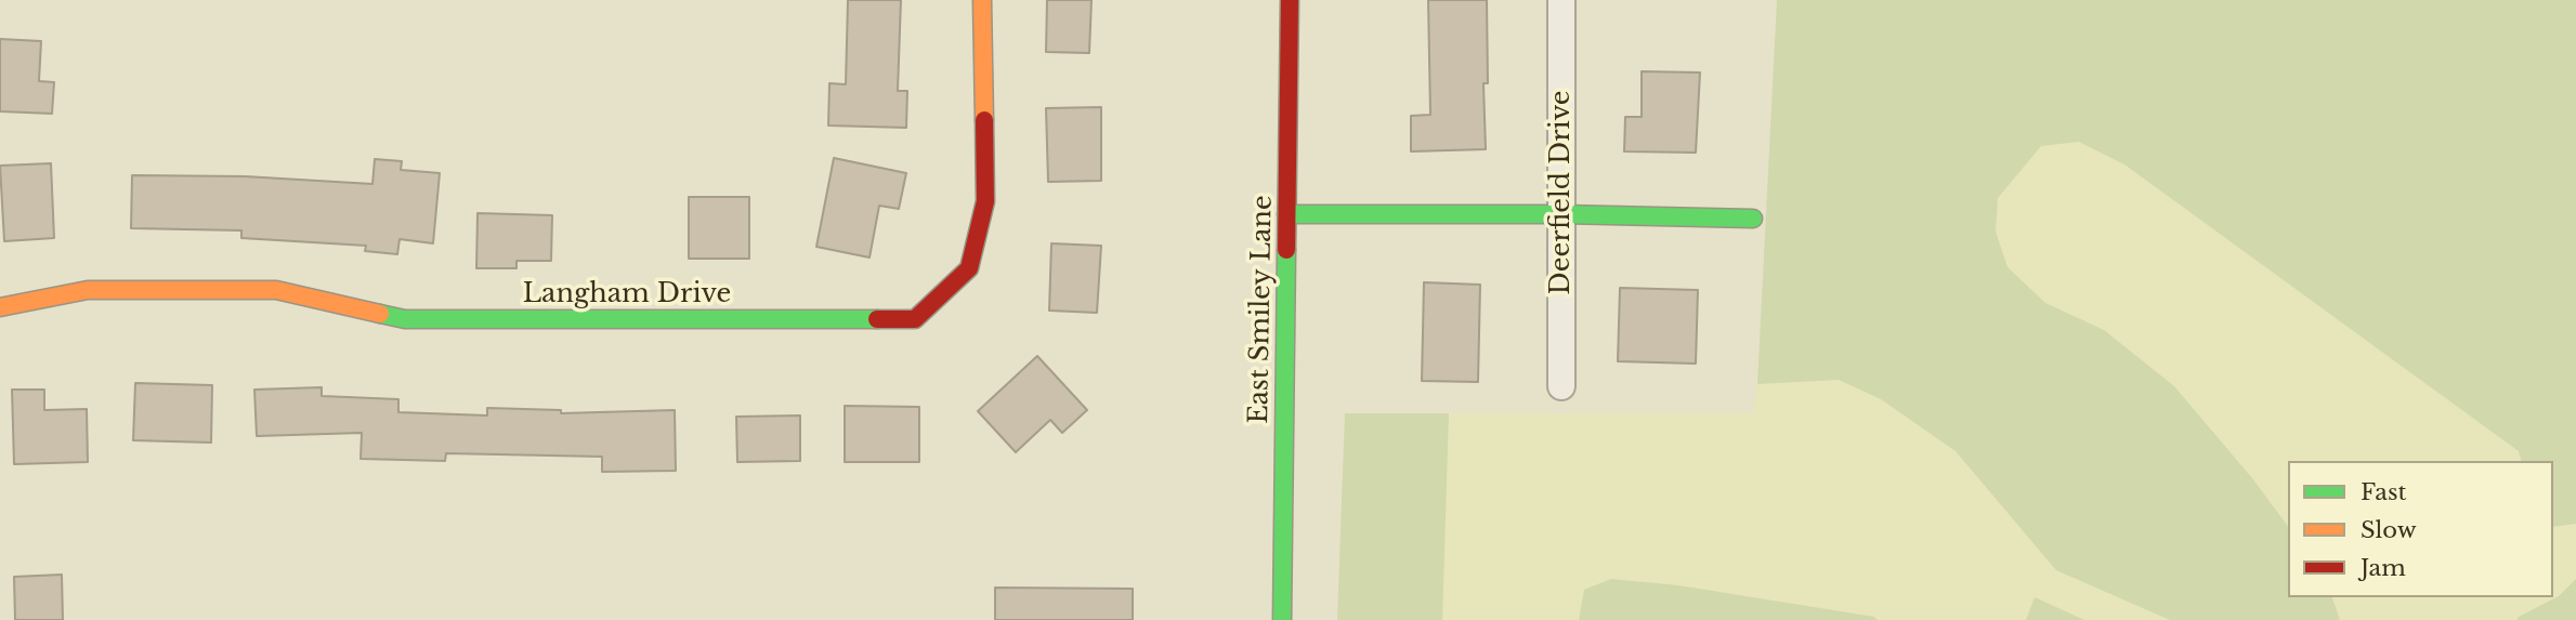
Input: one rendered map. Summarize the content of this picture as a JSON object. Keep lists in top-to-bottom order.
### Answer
{
  "streets": {
    "street": ["Deerfield Drive", "Langham Drive", "East Smiley Lane"]
  },
  "legend": ["Fast", "Slow", "Jam"]
}
